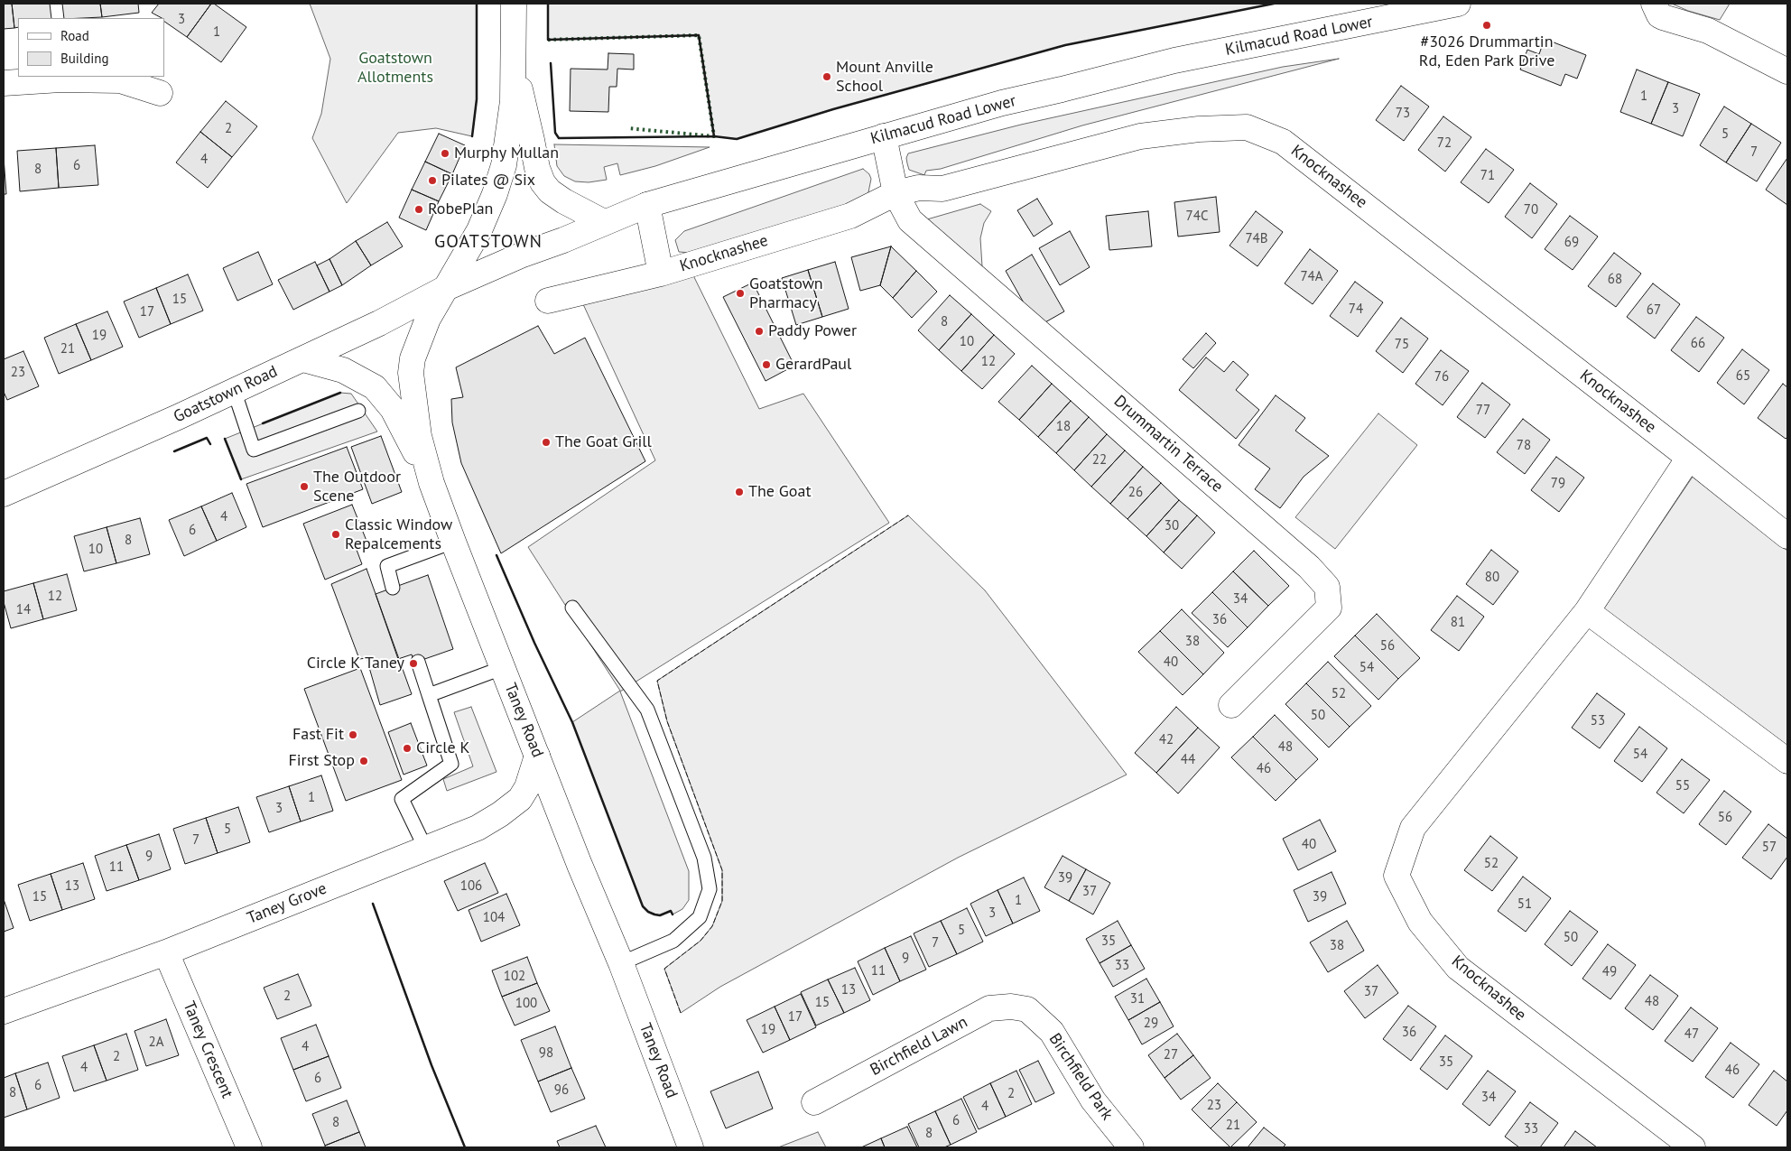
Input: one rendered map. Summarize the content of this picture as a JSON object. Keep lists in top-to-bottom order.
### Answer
{
  "streets": {
    "street": [
      "Kilmacud Road Lower",
      "Knocknashee",
      "Goatstown Road",
      "Drummartin Terrace",
      "Taney Road",
      "Taney Grove",
      "Birchfield Lawn",
      "Taney Crescent",
      "Birchfield Park"
    ]
  },
  "crossings": [
    ["Kilmacud Road Lower", "Goatstown Road"],
    ["Kilmacud Road Lower", "Taney Road"],
    ["Knocknashee", "Drummartin Terrace"],
    ["Goatstown Road", "Taney Road"],
    ["Taney Road", "Taney Grove"],
    ["Taney Grove", "Taney Crescent"],
    ["Birchfield Lawn", "Birchfield Park"]
  ],
  "districts": ["GOATSTOWN"],
  "parks": ["Goatstown Allotments"],
  "places": [
    "#3026 Drummartin Rd, Eden Park Drive",
    "Mount Anville School",
    "Murphy Mullan",
    "Pilates @ Six",
    "RobePlan",
    "Goatstown Pharmacy",
    "Paddy Power",
    "GerardPaul",
    "The Goat Grill",
    "The Outdoor Scene",
    "The Goat",
    "Classic Window Repalcements",
    "Circle K Taney",
    "Fast Fit",
    "Circle K",
    "First Stop"
  ],
  "house_numbers": [
    "3",
    "1",
    "1",
    "3",
    "73",
    "2",
    "5",
    "72",
    "7",
    "4",
    "6",
    "8",
    "71",
    "70",
    "74C",
    "74B",
    "69",
    "74A",
    "68",
    "15",
    "74",
    "67",
    "17",
    "8",
    "19",
    "10",
    "66",
    "75",
    "21",
    "12",
    "23",
    "65",
    "76",
    "77",
    "18",
    "78",
    "22",
    "79",
    "26",
    "4",
    "30",
    "6",
    "8",
    "10",
    "80",
    "12",
    "34",
    "14",
    "36",
    "81",
    "38",
    "56",
    "40",
    "54",
    "52",
    "50",
    "53",
    "42",
    "48",
    "54",
    "44",
    "46",
    "55",
    "1",
    "3",
    "56",
    "5",
    "7",
    "40",
    "57",
    "9",
    "52",
    "11",
    "39",
    "13",
    "106",
    "37",
    "15",
    "39",
    "1",
    "51",
    "3",
    "104",
    "5",
    "50",
    "35",
    "7",
    "38",
    "9",
    "33",
    "11",
    "49",
    "102",
    "13",
    "37",
    "2",
    "31",
    "48",
    "15",
    "100",
    "17",
    "29",
    "19",
    "36",
    "47",
    "2A",
    "4",
    "98",
    "27",
    "2",
    "35",
    "4",
    "46",
    "6",
    "6",
    "96",
    "8",
    "2",
    "34",
    "23",
    "4",
    "6",
    "8",
    "21",
    "33",
    "8"
  ],
  "legend": ["Road", "Building"]
}
